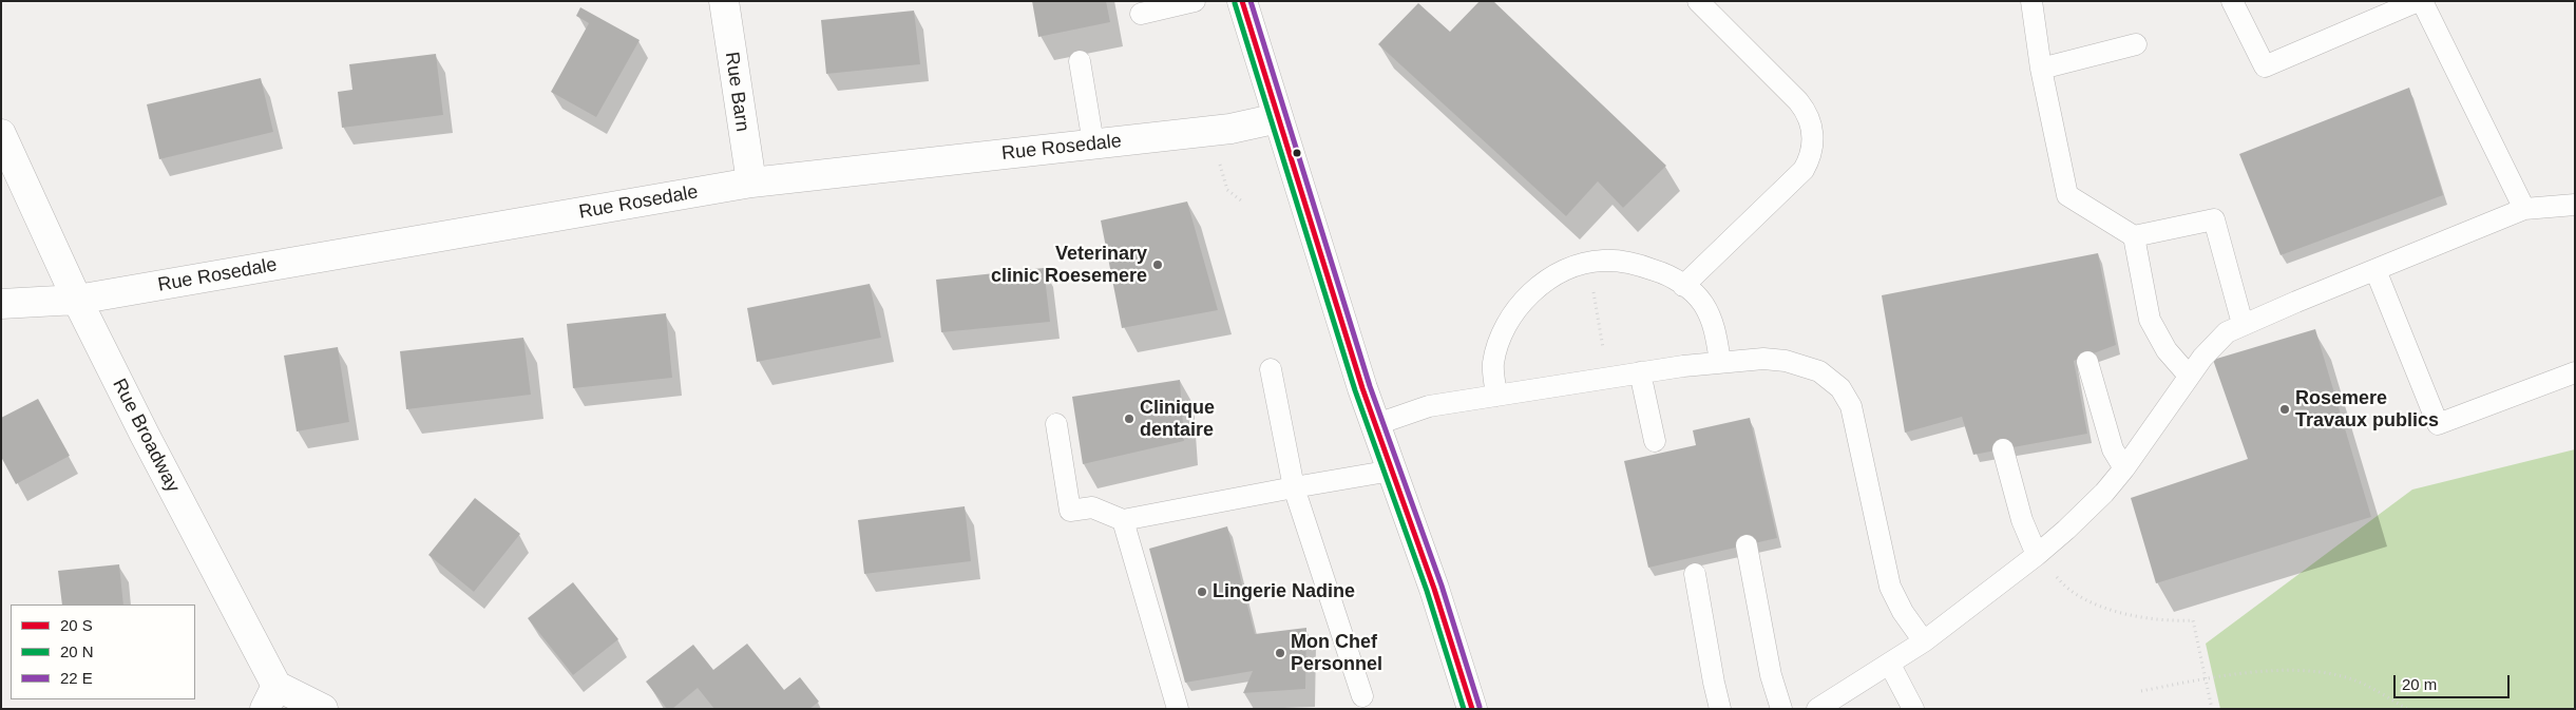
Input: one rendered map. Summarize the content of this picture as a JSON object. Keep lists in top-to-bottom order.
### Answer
{
  "streets": {
    "street": ["Rue Barn", "Rue Rosedale", "Rue Broadway"]
  },
  "crossings": [
    ["Rue Barn", "Rue Rosedale"],
    ["Rue Rosedale", "Rue Broadway"]
  ],
  "places": [
    "Veterinary clinic Roesemere",
    "Rosemere Travaux publics",
    "Clinique dentaire",
    "Lingerie Nadine",
    "Mon Chef Personnel"
  ],
  "legend": ["20 S", "20 N", "22 E"],
  "scale_bar": "20 m"
}
